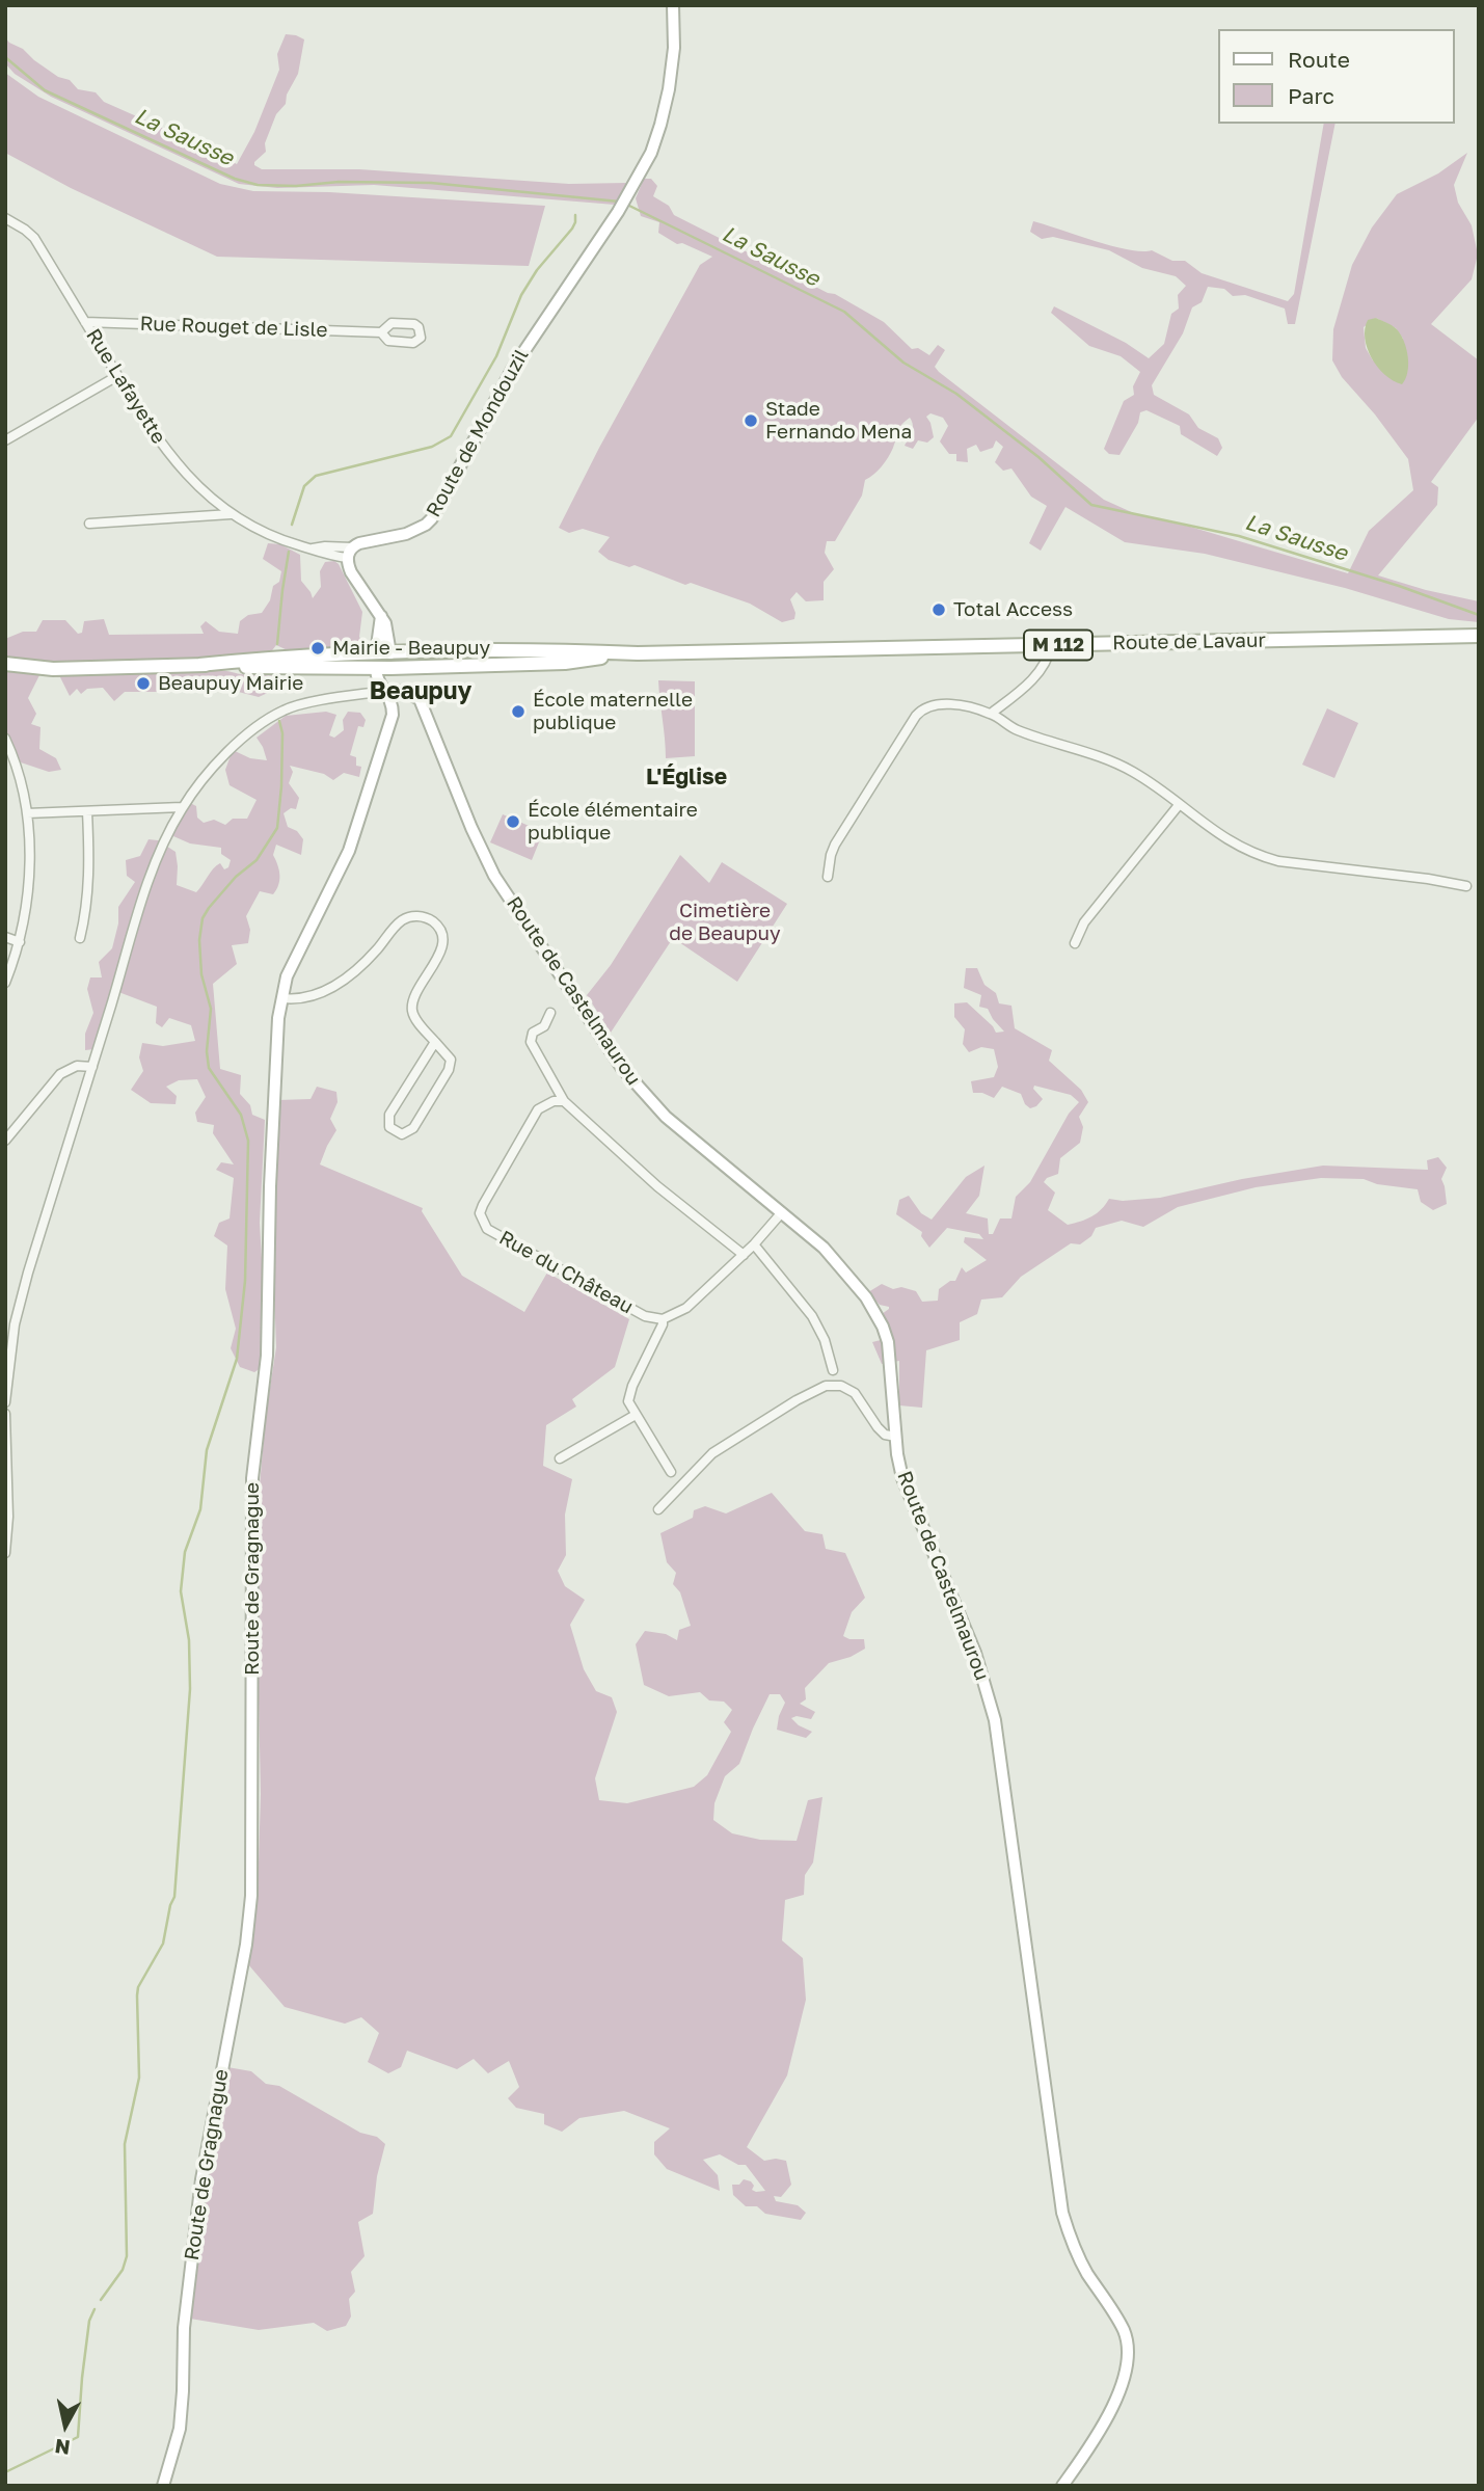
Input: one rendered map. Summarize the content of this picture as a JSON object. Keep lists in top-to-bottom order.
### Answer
{
  "streets": {
    "main road": ["Route de Lavaur", "M 112"],
    "street": [
      "Rue Rouget de Lisle",
      "Rue Lafayette",
      "Route de Mondouzil",
      "Route de Castelmaurou",
      "Rue du Château",
      "Route de Gragnague"
    ]
  },
  "crossings": [
    ["Rue Rouget de Lisle", "Rue Lafayette"],
    ["Rue Lafayette", "Route de Mondouzil"],
    ["Route de Lavaur", "Route de Gragnague"],
    ["Route de Castelmaurou", "Route de Gragnague"]
  ],
  "districts": ["Beaupuy", "L'Église"],
  "water": ["La Sausse"],
  "parks": ["Cimetière de Beaupuy"],
  "places": [
    "Stade Fernando Mena",
    "Total Access",
    "Mairie - Beaupuy",
    "Beaupuy Mairie",
    "École maternelle publique",
    "École élémentaire publique"
  ],
  "legend": ["Route", "Parc"],
  "north": "bottom"
}
